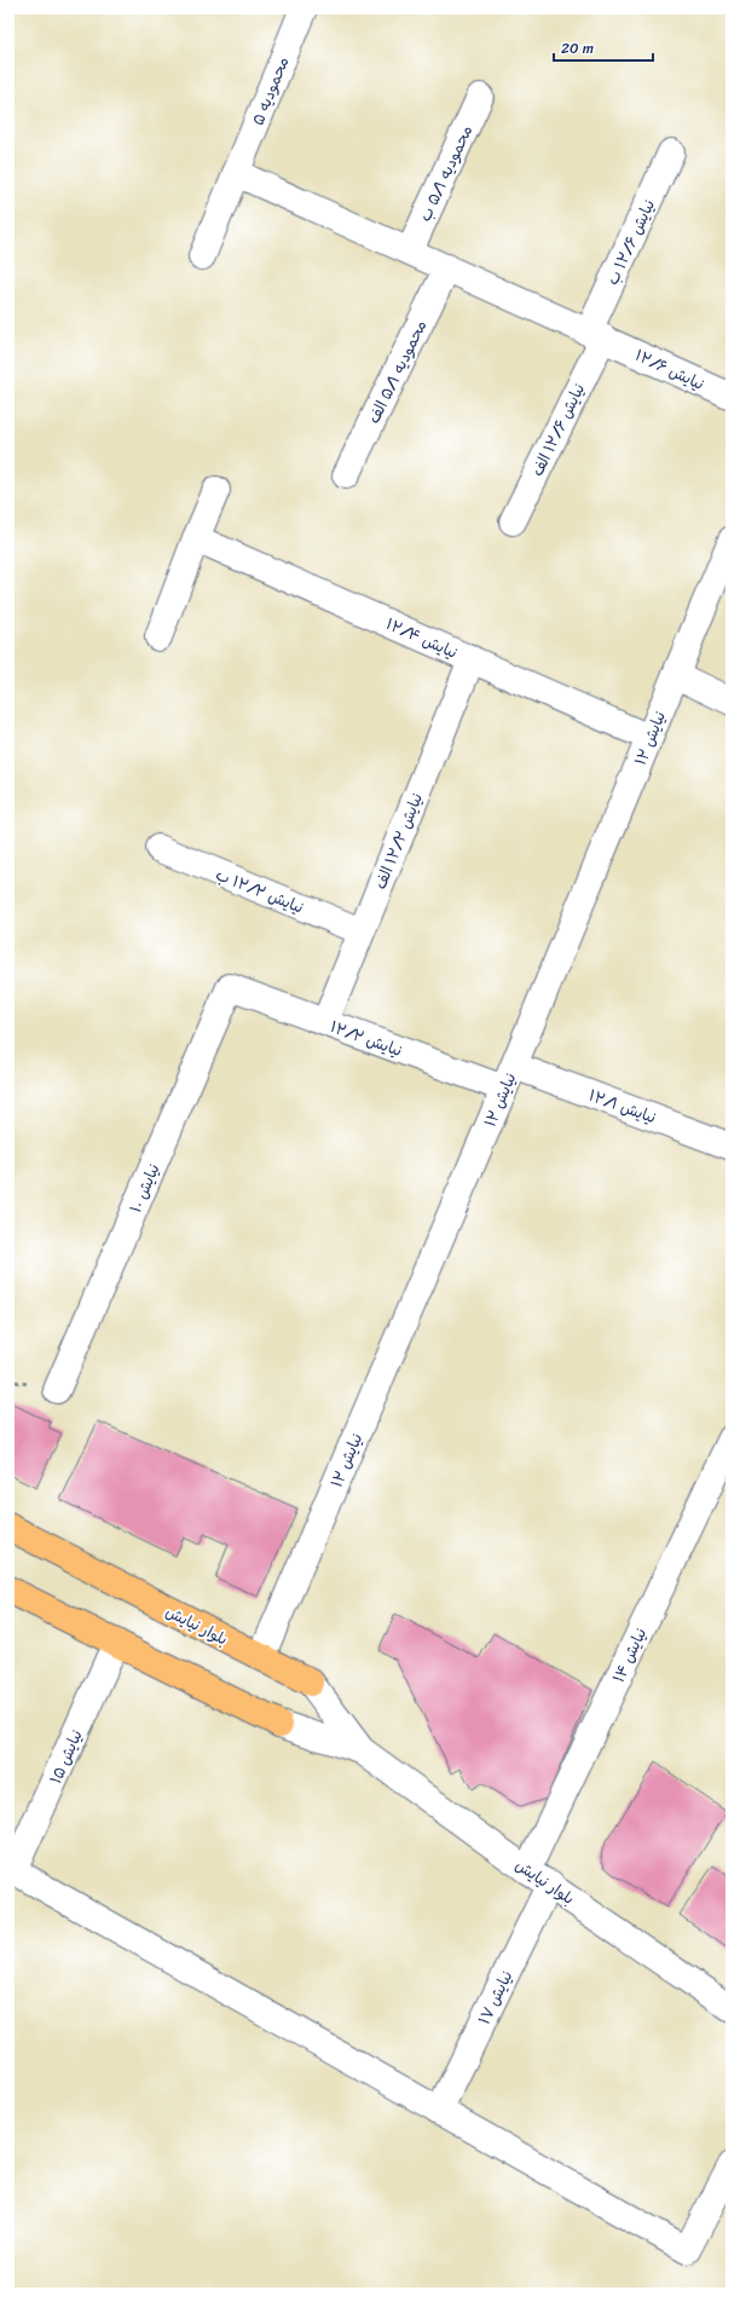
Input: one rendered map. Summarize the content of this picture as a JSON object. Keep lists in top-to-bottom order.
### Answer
{
  "streets": {
    "main road": ["بلوار نیایش"],
    "street": [
      "۵ محمودیه",
      "محمودیه ۵/۱ ب",
      "نیایش ۱۲/۶ ب",
      "۱۲/۶ نیایش",
      "محمودیه ۵/۱ الف",
      "نیایش ۱۲/۶ الف",
      "۱۲/۴ نیایش",
      "نیایش ۱۲",
      "نیایش ۱۲/۲ الف",
      "نیایش ۱۲/۲ ب",
      "۱۲/۲ نیایش",
      "۱۲/۱ نیایش",
      "نیایش ۱۰",
      "نیایش ۱۴",
      "۱۵ نیایش",
      "۱۷ نیایش"
    ]
  },
  "crossings": [
    ["۵ محمودیه", "۱۲/۶ نیایش"],
    ["محمودیه ۵/۱ ب", "۱۲/۶ نیایش"],
    ["نیایش ۱۲/۶ ب", "۱۲/۶ نیایش"],
    ["نیایش ۱۲/۶ ب", "نیایش ۱۲/۶ الف"],
    ["۱۲/۶ نیایش", "محمودیه ۵/۱ الف"],
    ["۱۲/۶ نیایش", "نیایش ۱۲/۶ الف"],
    ["۱۲/۴ نیایش", "نیایش ۱۲"],
    ["۱۲/۴ نیایش", "نیایش ۱۲/۲ الف"],
    ["نیایش ۱۲", "۱۲/۲ نیایش"],
    ["نیایش ۱۲", "۱۲/۱ نیایش"],
    ["نیایش ۱۲", "بلوار نیایش"],
    ["نیایش ۱۲/۲ الف", "نیایش ۱۲/۲ ب"],
    ["نیایش ۱۲/۲ الف", "۱۲/۲ نیایش"],
    ["۱۲/۲ نیایش", "۱۲/۱ نیایش"],
    ["۱۲/۲ نیایش", "نیایش ۱۰"],
    ["بلوار نیایش", "نیایش ۱۴"],
    ["بلوار نیایش", "۱۵ نیایش"],
    ["بلوار نیایش", "۱۷ نیایش"]
  ],
  "scale_bar": "20 m"
}
